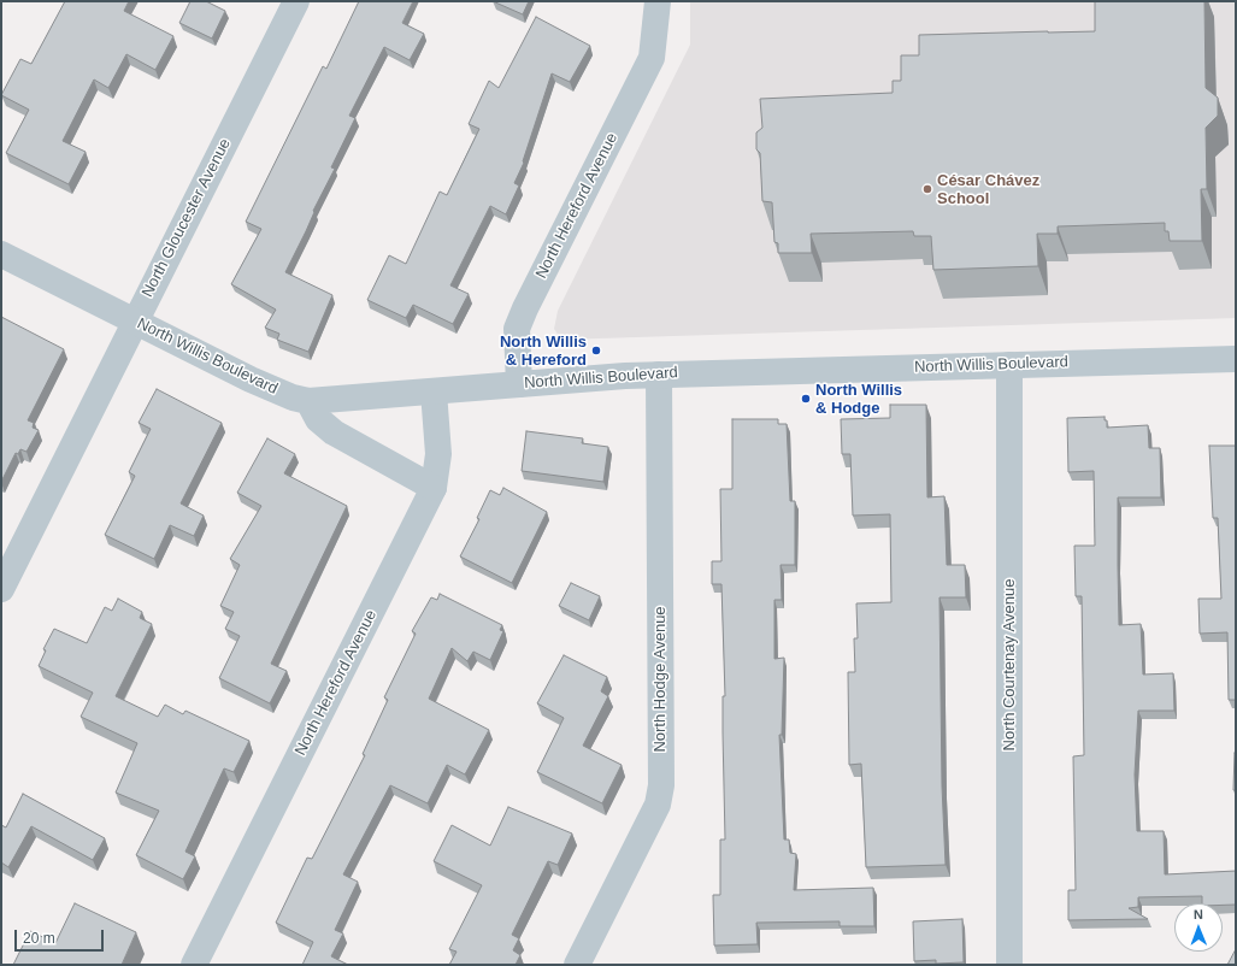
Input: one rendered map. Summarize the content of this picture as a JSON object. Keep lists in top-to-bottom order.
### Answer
{
  "streets": {
    "street": [
      "North Hereford Avenue",
      "North Gloucester Avenue",
      "North Willis Boulevard",
      "North Courtenay Avenue",
      "North Hodge Avenue"
    ]
  },
  "crossings": [
    ["North Hereford Avenue", "North Willis Boulevard"],
    ["North Gloucester Avenue", "North Willis Boulevard"],
    ["North Willis Boulevard", "North Courtenay Avenue"],
    ["North Willis Boulevard", "North Hodge Avenue"]
  ],
  "places": ["César Chávez School", "North Willis & Hereford", "North Willis & Hodge"],
  "scale_bar": "20 m",
  "north": "top"
}
